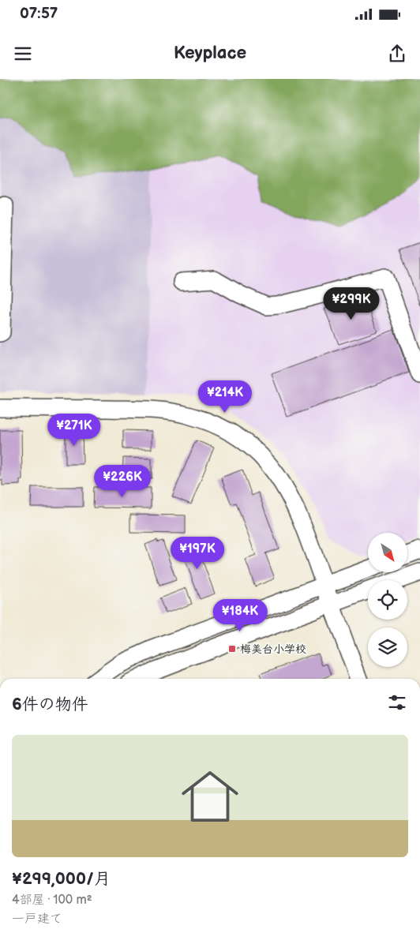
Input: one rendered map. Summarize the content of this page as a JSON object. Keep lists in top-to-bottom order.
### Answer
{
  "places": {
    "transit": ["梅美台小学校"]
  },
  "north": "bottom right",
  "page": {
    "status": "07:57",
    "header": "Keyplace",
    "price": [
      "¥299K",
      "¥214K",
      "¥271K",
      "¥226K",
      "¥197K",
      "¥184K"
    ],
    "heading": "6件の物件",
    "list": [
      {
        "name": "¥299,000/月",
        "note": "4部屋 · 100 m² · 一戸建て"
      }
    ]
  }
}
